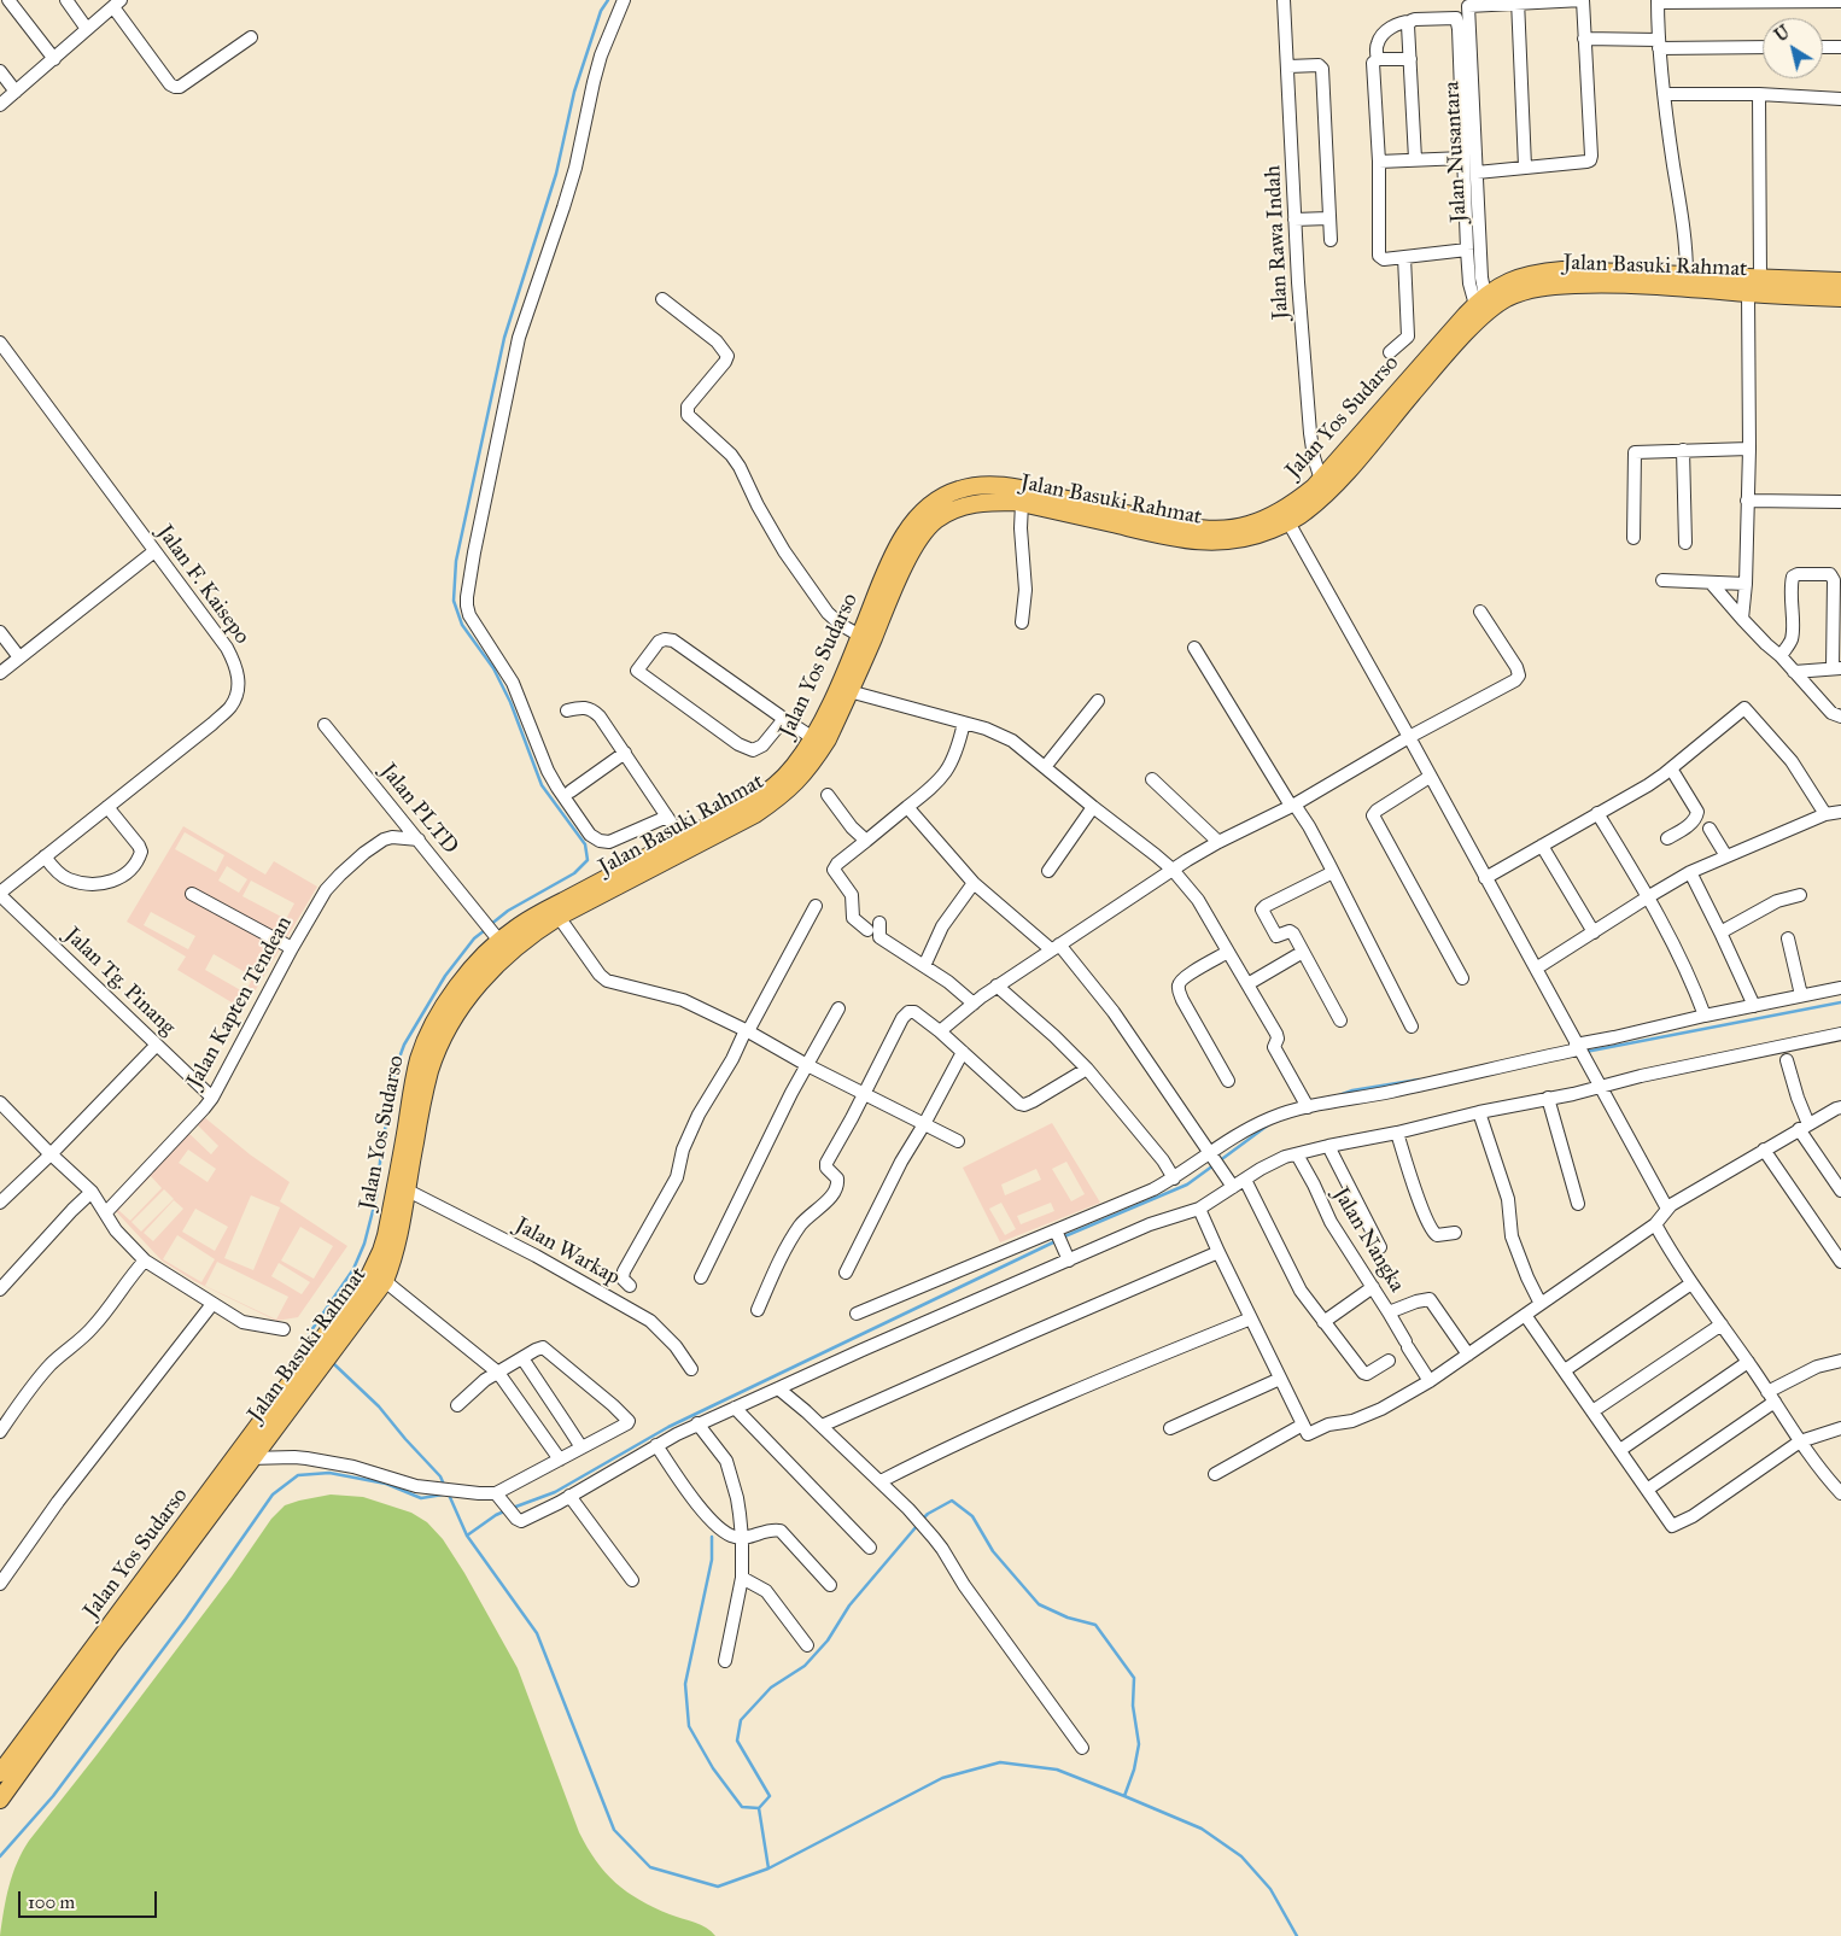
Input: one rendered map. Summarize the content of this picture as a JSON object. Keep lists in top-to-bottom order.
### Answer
{
  "streets": {
    "highway": ["Jalan Basuki Rahmat", "Jalan Yos Sudarso"],
    "street": [
      "Jalan Nusantara",
      "Jalan Rawa Indah",
      "Jalan F. Kaisepo",
      "Jalan PLTD",
      "Jalan Tg. Pinang",
      "Jalan Kapten Tendean",
      "Jalan Nangka",
      "Jalan Warkap"
    ]
  },
  "crossings": [
    ["Jalan Nusantara", "Jalan Yos Sudarso"],
    ["Jalan Rawa Indah", "Jalan Yos Sudarso"],
    ["Jalan Basuki Rahmat", "Jalan Yos Sudarso"],
    ["Jalan Basuki Rahmat", "Jalan PLTD"],
    ["Jalan Basuki Rahmat", "Jalan Warkap"],
    ["Jalan Yos Sudarso", "Jalan PLTD"],
    ["Jalan F. Kaisepo", "Jalan Tg. Pinang"],
    ["Jalan PLTD", "Jalan Kapten Tendean"],
    ["Jalan Tg. Pinang", "Jalan Kapten Tendean"]
  ],
  "scale_bar": "100 m",
  "north": "top left"
}
